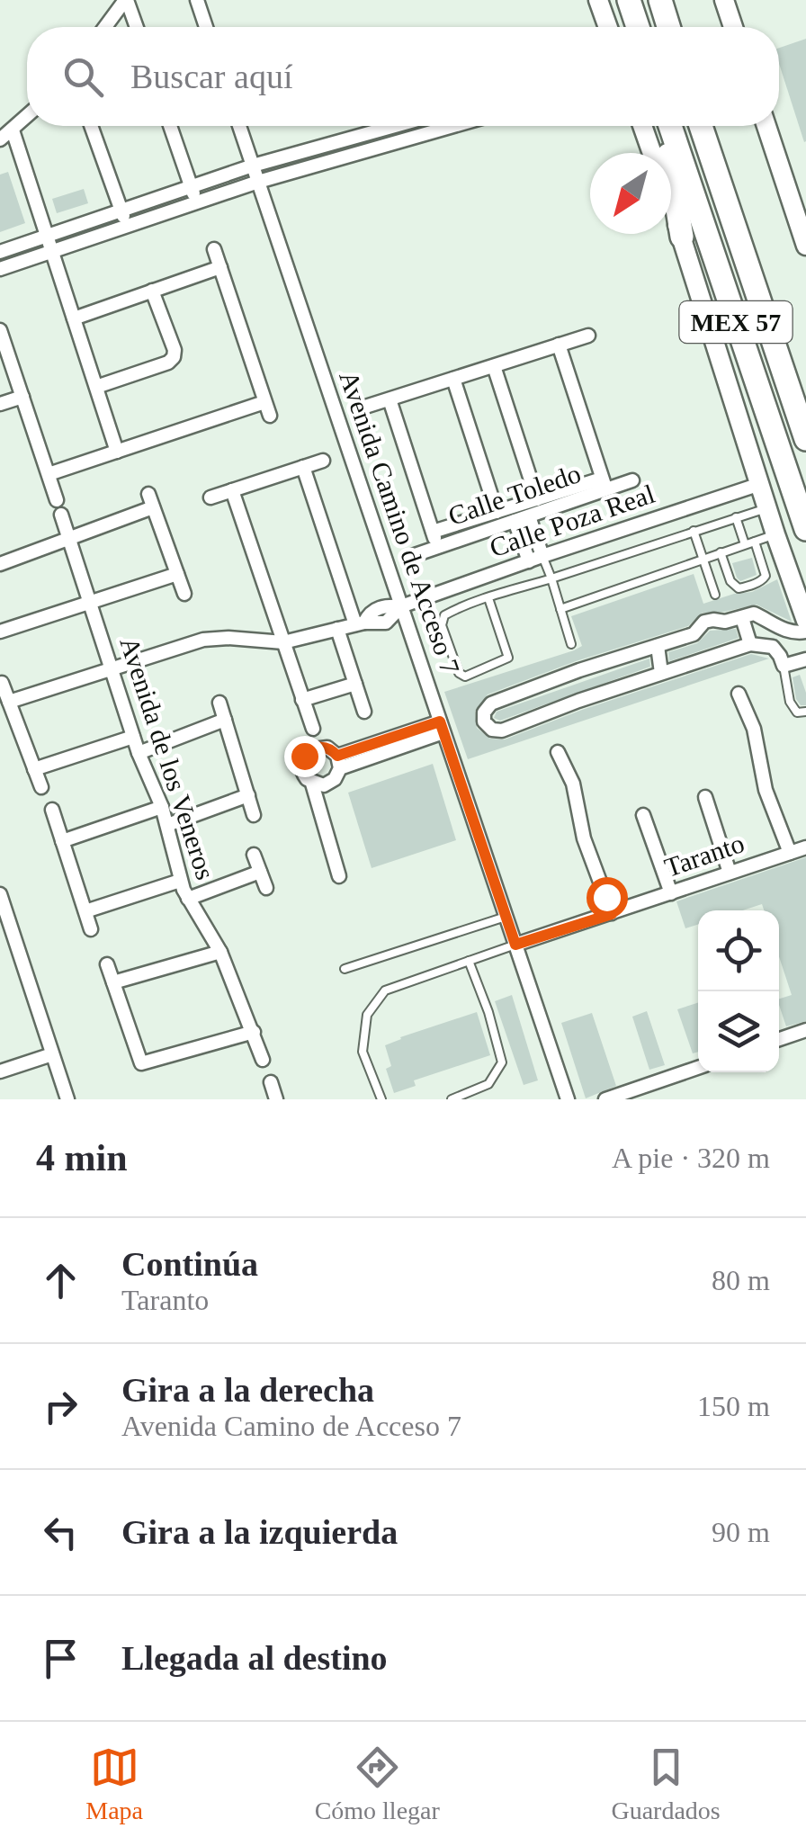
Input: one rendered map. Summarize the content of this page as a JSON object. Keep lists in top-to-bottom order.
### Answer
{
  "streets": {
    "highway": ["MEX 57"],
    "street": [
      "Calle Toledo",
      "Calle Poza Real",
      "Avenida Camino de Acceso 7",
      "Avenida de los Veneros",
      "Taranto"
    ]
  },
  "crossings": [
    ["Calle Poza Real", "Avenida Camino de Acceso 7"],
    ["Calle Poza Real", "Avenida de los Veneros"],
    ["Avenida Camino de Acceso 7", "Taranto"]
  ],
  "north": "bottom left",
  "page": {
    "search": "Buscar aquí",
    "heading": ["4 min", "A pie · 320 m"],
    "list": [
      ["Continúa", "Taranto", "80 m"],
      ["Gira a la derecha", "Avenida Camino de Acceso 7", "150 m"],
      ["Gira a la izquierda", "90 m"],
      "Llegada al destino"
    ],
    "nav": ["Mapa", "Cómo llegar", "Guardados"]
  }
}
